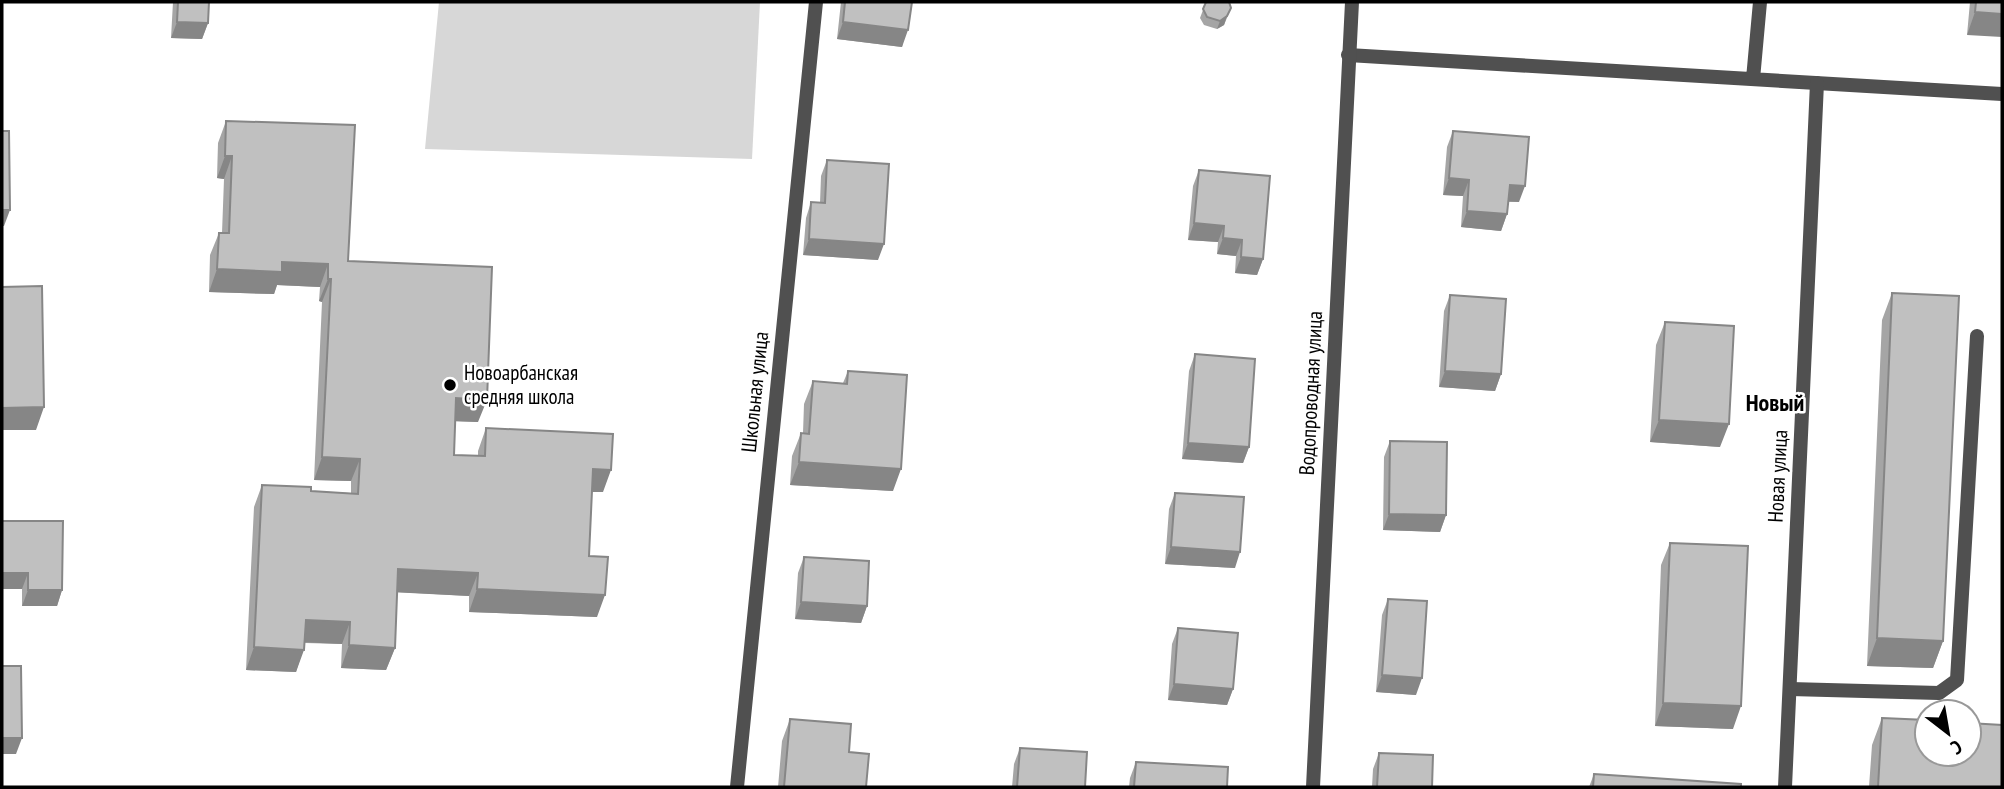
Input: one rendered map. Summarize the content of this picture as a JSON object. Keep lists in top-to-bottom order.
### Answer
{
  "streets": {
    "street": ["Школьная улица", "Водопроводная улица", "Новая улица"]
  },
  "districts": ["Новый"],
  "places": ["Новоарбанская средняя школа"],
  "north": "bottom right"
}
